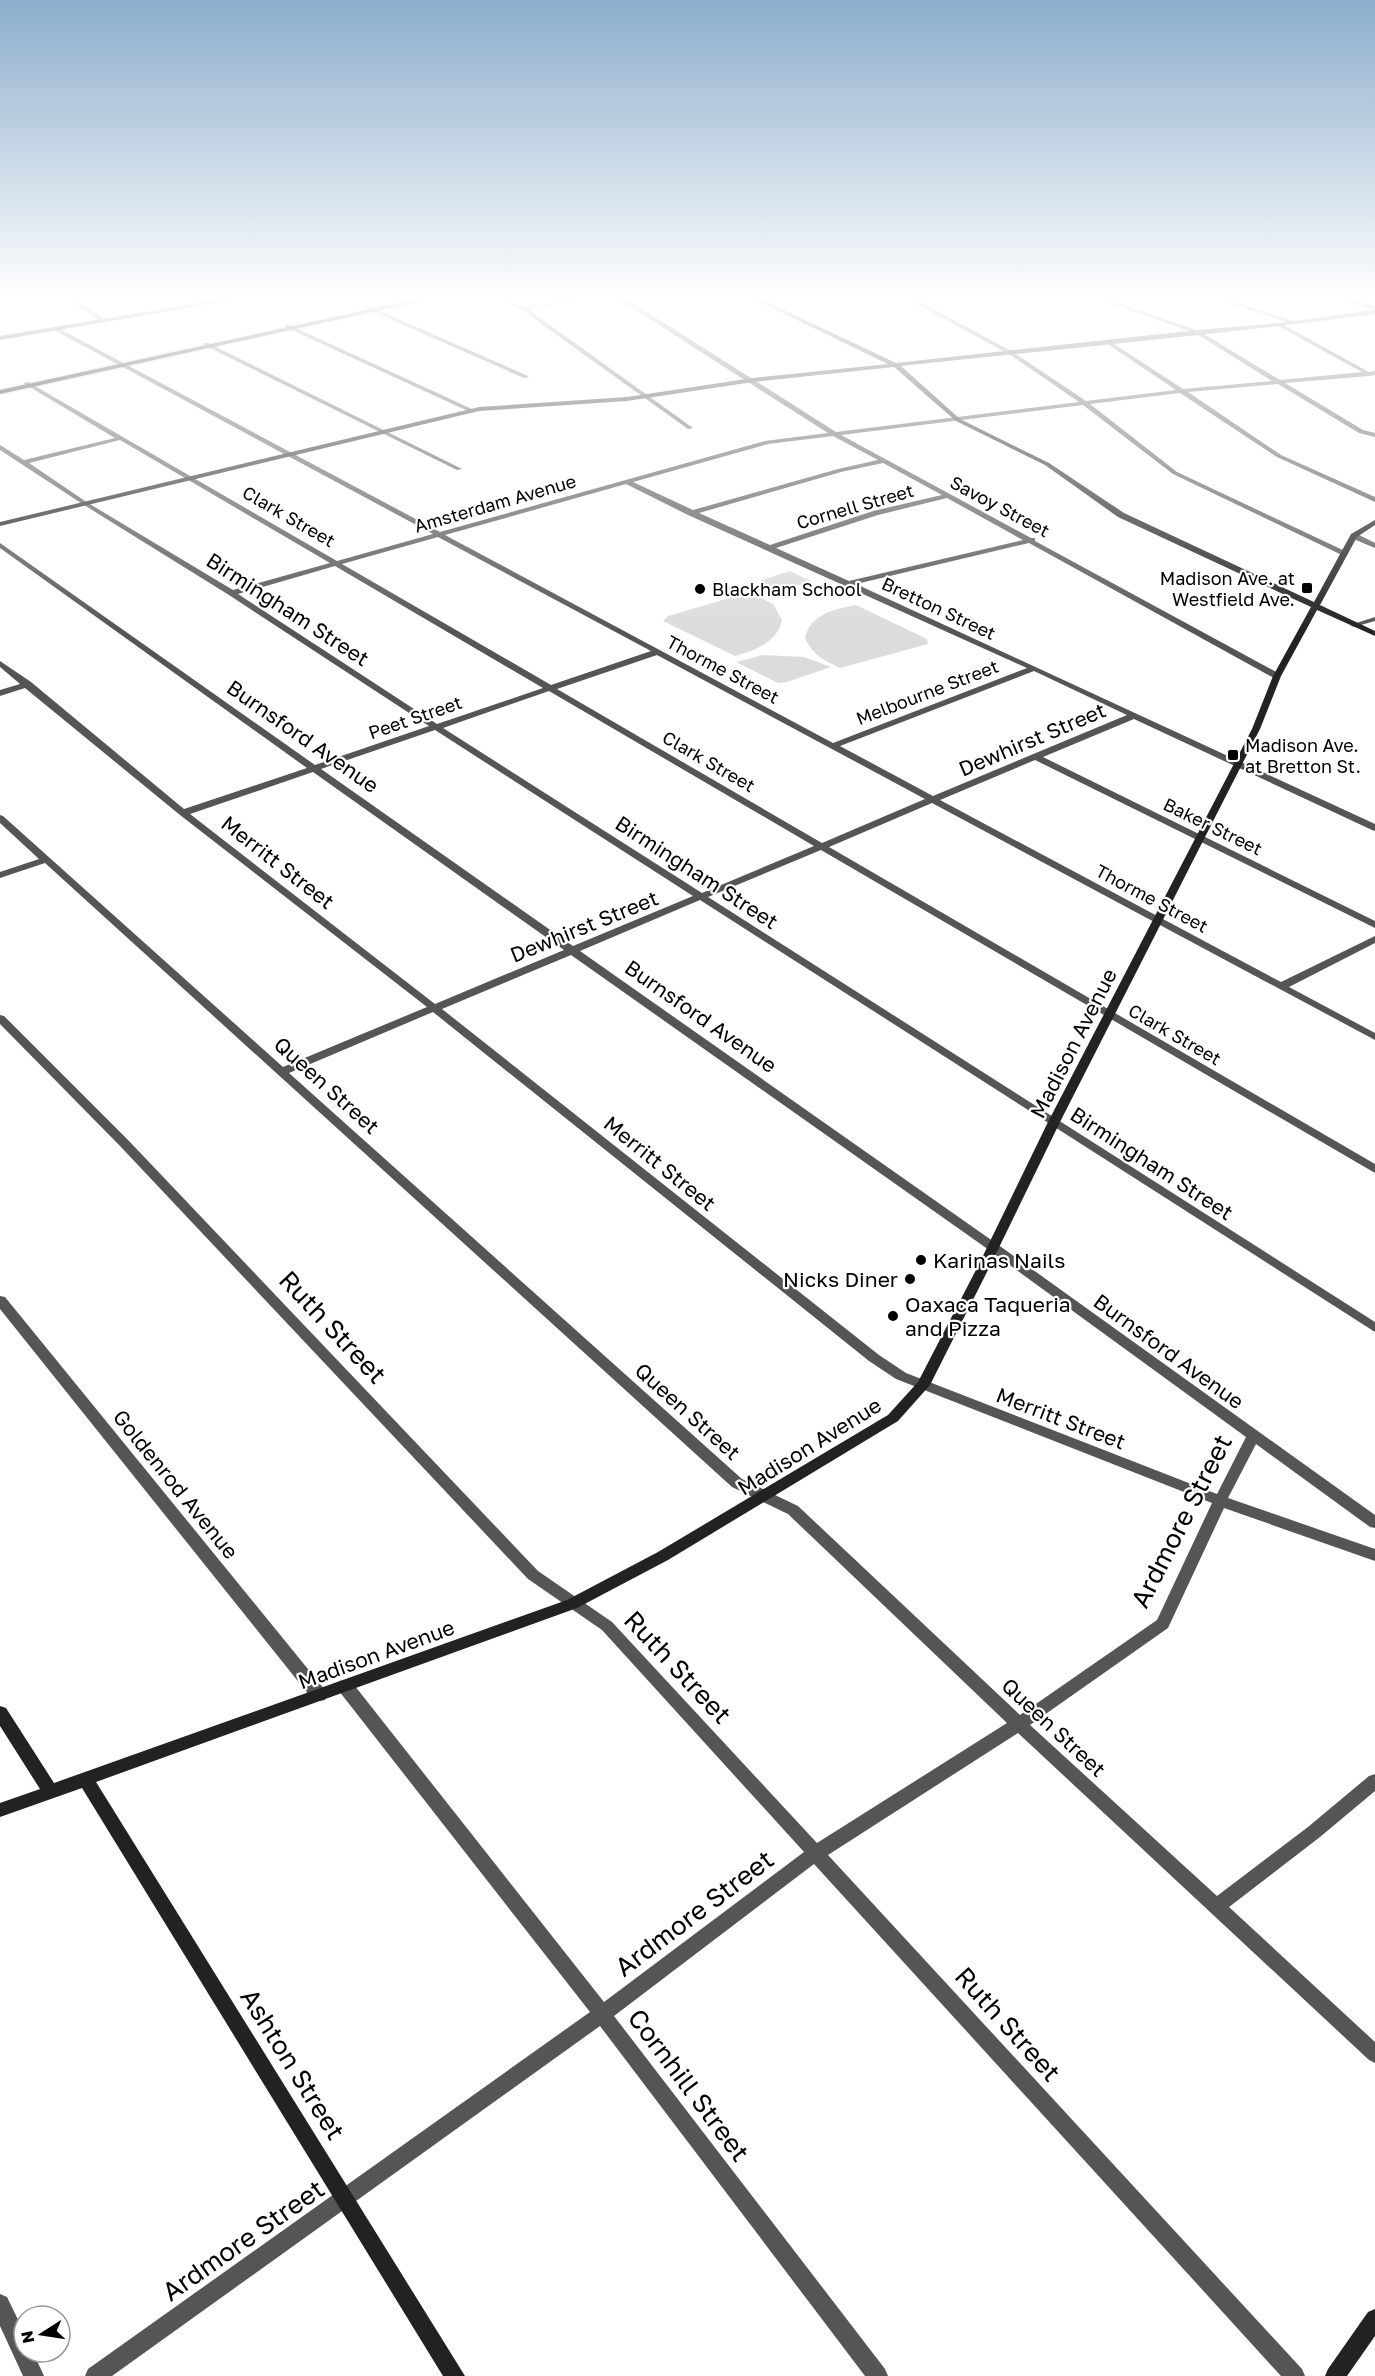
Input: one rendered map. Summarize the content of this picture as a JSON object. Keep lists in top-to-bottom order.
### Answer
{
  "streets": {
    "street": [
      "Amsterdam Avenue",
      "Cornell Street",
      "Savoy Street",
      "Clark Street",
      "Bretton Street",
      "Birmingham Street",
      "Thorme Street",
      "Melbourne Street",
      "Peet Street",
      "Burnsford Avenue",
      "Dewhirst Street",
      "Baker Street",
      "Merritt Street",
      "Madison Avenue",
      "Queen Street",
      "Ruth Street",
      "Goldenrod Avenue",
      "Ardmore Street",
      "Ashton Street",
      "Cornhill Street"
    ]
  },
  "crossings": [
    ["Amsterdam Avenue", "Savoy Street"],
    ["Amsterdam Avenue", "Clark Street"],
    ["Amsterdam Avenue", "Bretton Street"],
    ["Amsterdam Avenue", "Birmingham Street"],
    ["Amsterdam Avenue", "Thorme Street"],
    ["Cornell Street", "Savoy Street"],
    ["Cornell Street", "Bretton Street"],
    ["Savoy Street", "Madison Avenue"],
    ["Clark Street", "Peet Street"],
    ["Clark Street", "Dewhirst Street"],
    ["Clark Street", "Madison Avenue"],
    ["Bretton Street", "Melbourne Street"],
    ["Bretton Street", "Dewhirst Street"],
    ["Bretton Street", "Madison Avenue"],
    ["Birmingham Street", "Peet Street"],
    ["Birmingham Street", "Dewhirst Street"],
    ["Birmingham Street", "Madison Avenue"],
    ["Thorme Street", "Melbourne Street"],
    ["Thorme Street", "Peet Street"],
    ["Thorme Street", "Dewhirst Street"],
    ["Thorme Street", "Madison Avenue"],
    ["Peet Street", "Burnsford Avenue"],
    ["Peet Street", "Merritt Street"],
    ["Burnsford Avenue", "Dewhirst Street"],
    ["Burnsford Avenue", "Madison Avenue"],
    ["Burnsford Avenue", "Ardmore Street"],
    ["Dewhirst Street", "Baker Street"],
    ["Dewhirst Street", "Merritt Street"],
    ["Dewhirst Street", "Queen Street"],
    ["Baker Street", "Madison Avenue"],
    ["Merritt Street", "Madison Avenue"],
    ["Merritt Street", "Ardmore Street"],
    ["Madison Avenue", "Queen Street"],
    ["Madison Avenue", "Ruth Street"],
    ["Madison Avenue", "Goldenrod Avenue"],
    ["Madison Avenue", "Ashton Street"],
    ["Madison Avenue", "Cornhill Street"],
    ["Queen Street", "Ardmore Street"],
    ["Ruth Street", "Ardmore Street"],
    ["Ardmore Street", "Ashton Street"],
    ["Ardmore Street", "Cornhill Street"]
  ],
  "places": {
    "transit": ["Madison Ave. at Westfield Ave.", "Madison Ave. at Bretton St."],
    "other": [
      "Blackham School",
      "Karinas Nails",
      "Nicks Diner",
      "Oaxaca Taqueria and Pizza"
    ]
  },
  "north": "left"
}
